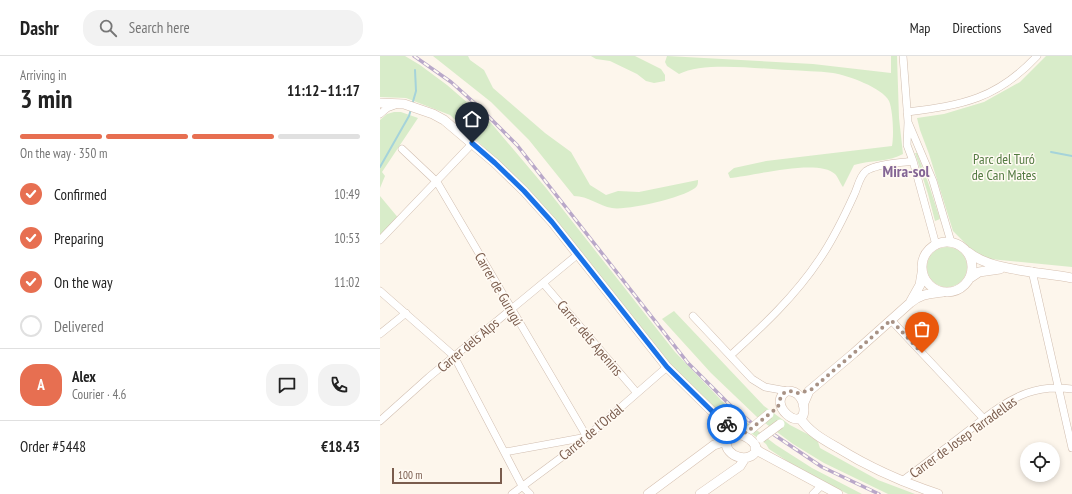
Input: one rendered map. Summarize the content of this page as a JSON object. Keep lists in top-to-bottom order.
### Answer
{
  "streets": {
    "street": [
      "Carrer de Gurugú",
      "Carrer dels Apenins",
      "Carrer dels Alps",
      "Carrer de l'Ordal",
      "Carrer de Josep Tarradellas"
    ]
  },
  "crossings": [
    ["Carrer de Gurugú", "Carrer dels Alps"],
    ["Carrer de Gurugú", "Carrer de l'Ordal"],
    ["Carrer dels Apenins", "Carrer dels Alps"],
    ["Carrer dels Apenins", "Carrer de l'Ordal"]
  ],
  "districts": ["Mira-sol"],
  "parks": ["Parc del Turó de Can Mates"],
  "scale_bar": "100 m",
  "page": {
    "header": "Dashr",
    "search": "Search here",
    "nav": ["Map", "Directions", "Saved"],
    "heading": ["3 min", "Arriving in", "11:12–11:17"],
    "panel": [
      "Alex",
      "Courier · 4.6",
      "Order #5448",
      "€18.43"
    ],
    "bar": "On the way · 350 m",
    "list": [
      ["Confirmed", "10:49"],
      ["Preparing", "10:53"],
      ["On the way", "11:02"],
      "Delivered"
    ],
    "round": "A",
    "scale": "100 m"
  }
}
